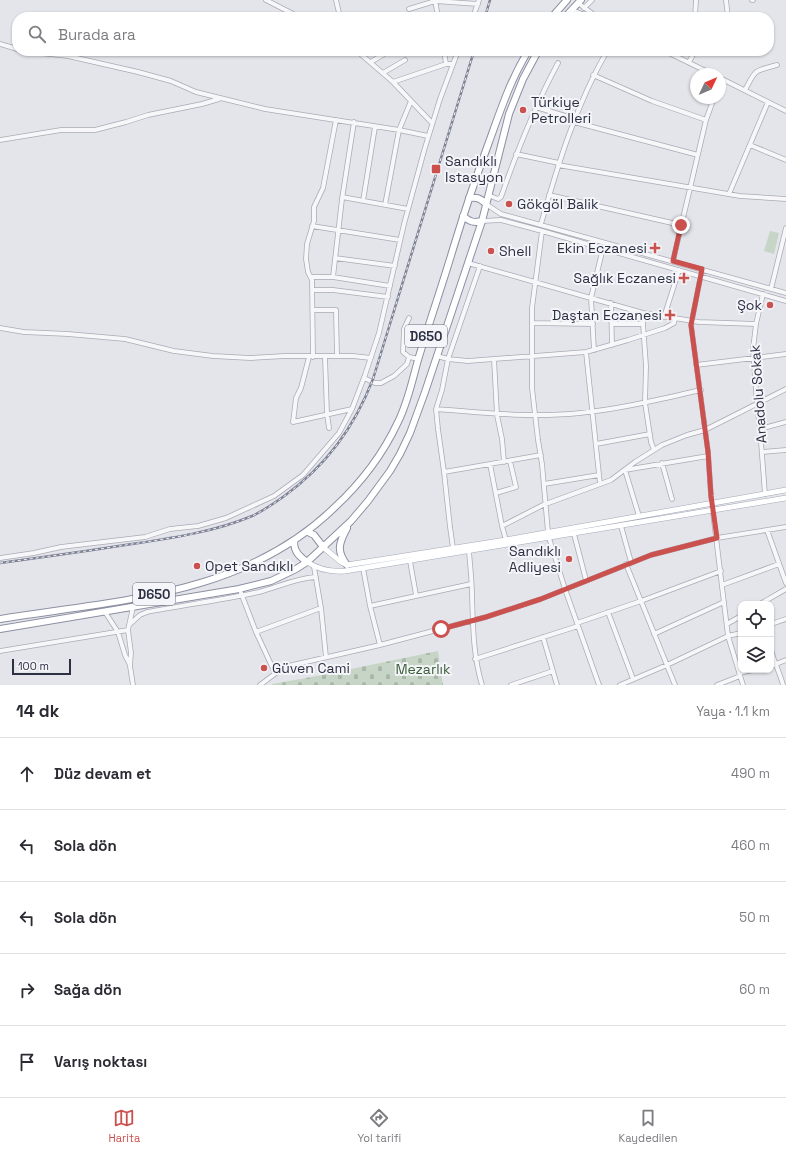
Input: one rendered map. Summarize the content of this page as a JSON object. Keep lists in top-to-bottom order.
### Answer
{
  "streets": {
    "highway": ["D650"],
    "street": ["Anadolu Sokak"]
  },
  "parks": ["Mezarlık"],
  "places": {
    "other": [
      "Türkiye Petrolleri",
      "Gökgöl Balik",
      "Shell",
      "Şok",
      "Sandıklı Adliyesi",
      "Opet Sandıklı",
      "Güven Cami"
    ],
    "transit": ["Sandıklı Istasyon"],
    "health": ["Ekin Eczanesi", "Sağlık Eczanesi", "Daştan Eczanesi"]
  },
  "scale_bar": "100 m",
  "north": "top right",
  "page": {
    "search": "Burada ara",
    "scale": "100 m",
    "heading": ["14 dk", "Yaya · 1.1 km"],
    "list": [
      ["Düz devam et", "490 m"],
      ["Sola dön", "460 m"],
      ["Sola dön", "50 m"],
      ["Sağa dön", "60 m"],
      "Varış noktası"
    ],
    "nav": ["Harita", "Yol tarifi", "Kaydedilen"]
  }
}
